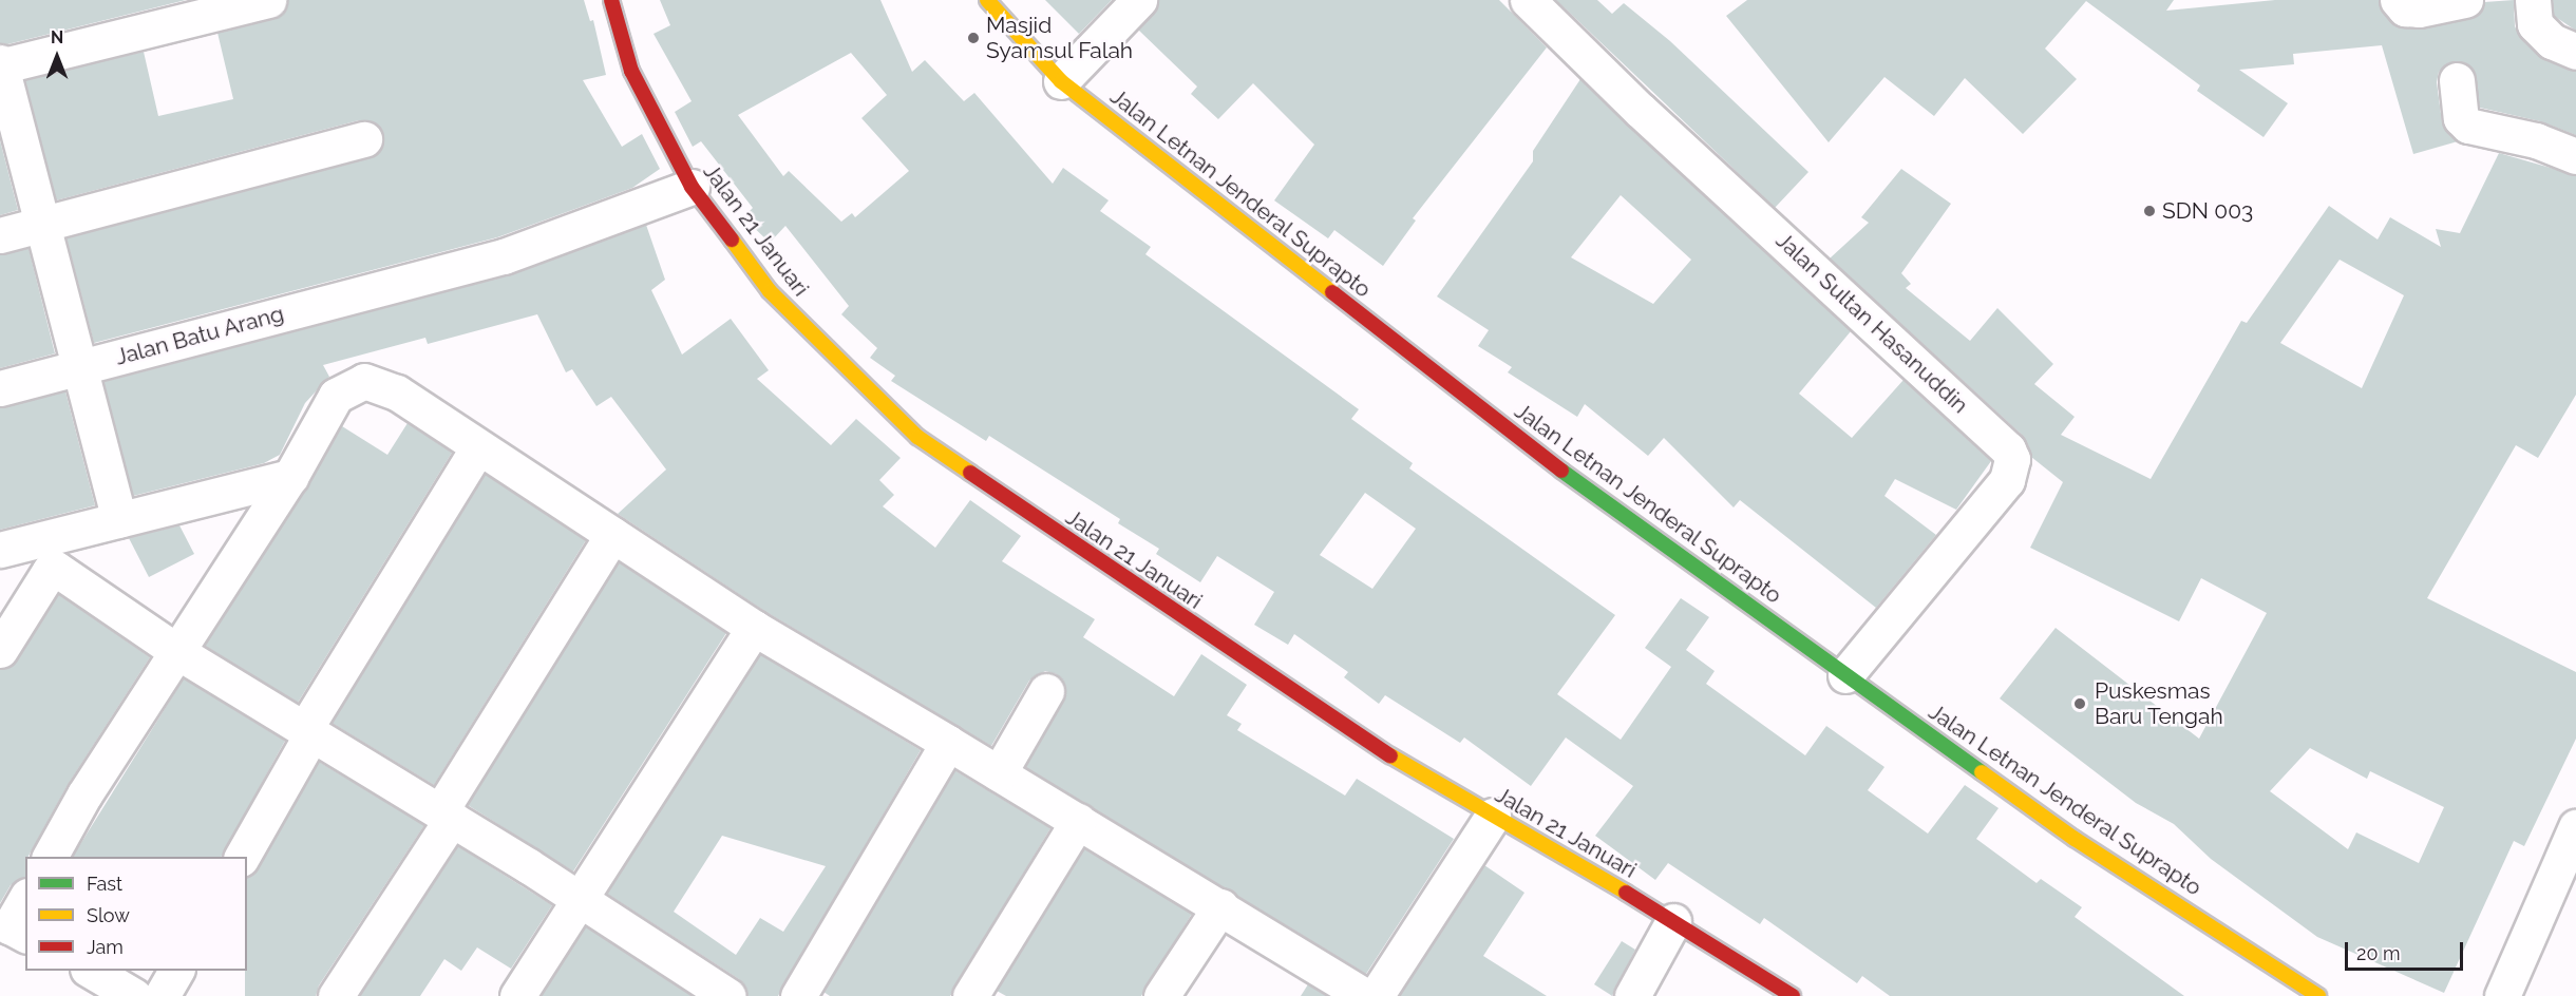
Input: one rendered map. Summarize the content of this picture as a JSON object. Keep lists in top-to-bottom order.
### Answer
{
  "streets": {
    "main road": ["Jalan Letnan Jenderal Suprapto", "Jalan 21 Januari"],
    "street": ["Jalan Sultan Hasanuddin", "Jalan Batu Arang"]
  },
  "crossings": [
    ["Jalan Letnan Jenderal Suprapto", "Jalan Sultan Hasanuddin"],
    ["Jalan 21 Januari", "Jalan Batu Arang"]
  ],
  "places": ["Masjid Syamsul Falah", "SDN 003", "Puskesmas Baru Tengah"],
  "legend": ["Fast", "Slow", "Jam"],
  "scale_bar": "20 m",
  "north": "top"
}
